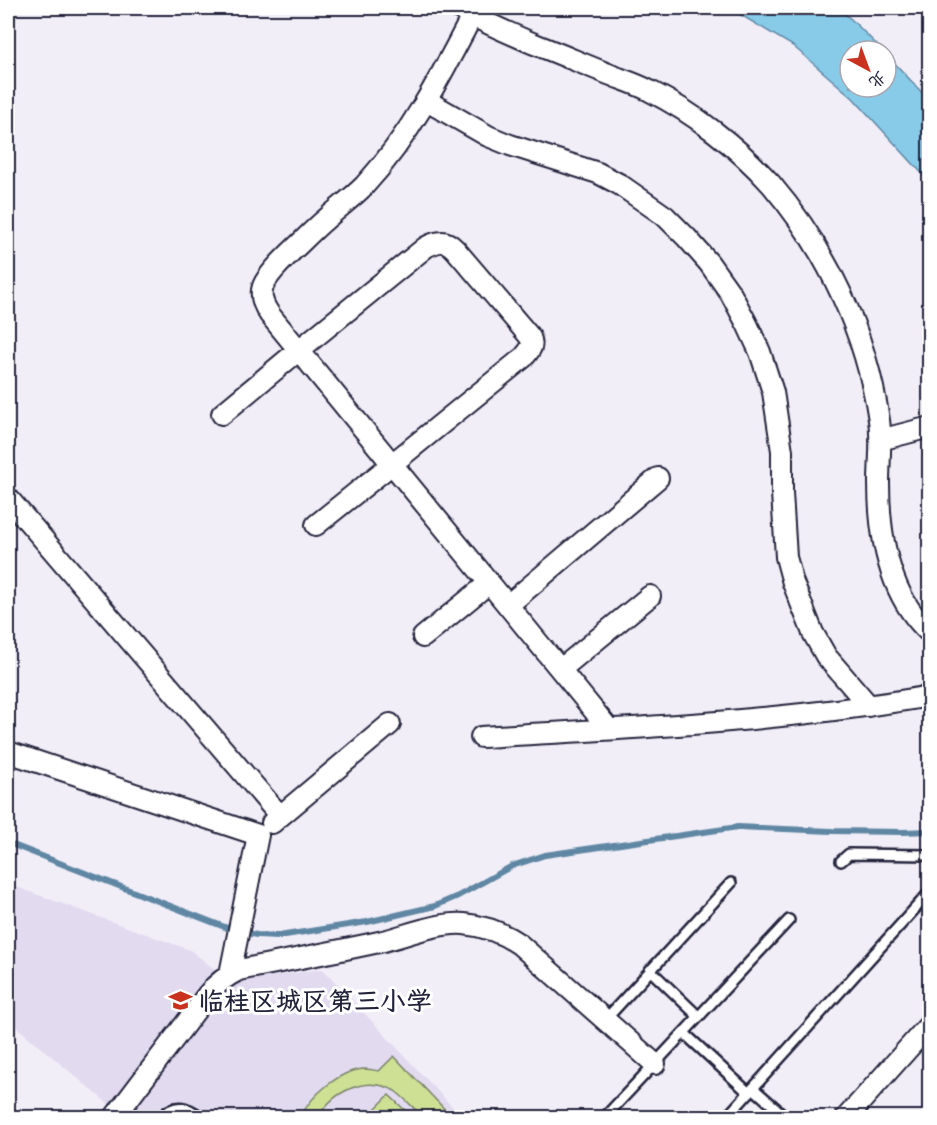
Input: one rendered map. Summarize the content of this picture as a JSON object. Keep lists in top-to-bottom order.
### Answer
{
  "places": {
    "school or university": ["临桂区城区第三小学"]
  },
  "north": "bottom right"
}
